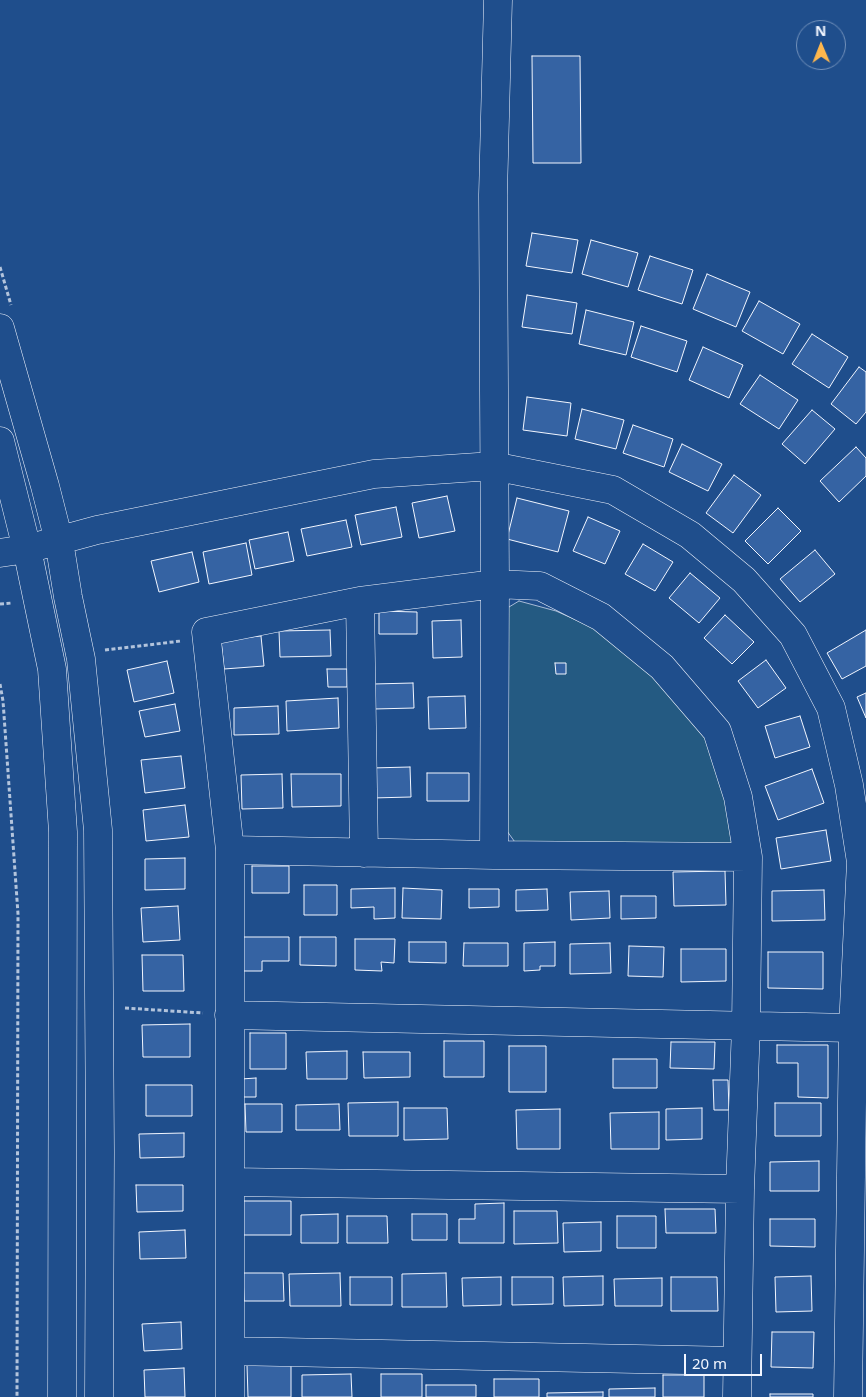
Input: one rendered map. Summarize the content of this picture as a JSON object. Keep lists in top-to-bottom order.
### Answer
{
  "scale_bar": "20 m",
  "north": "top"
}
